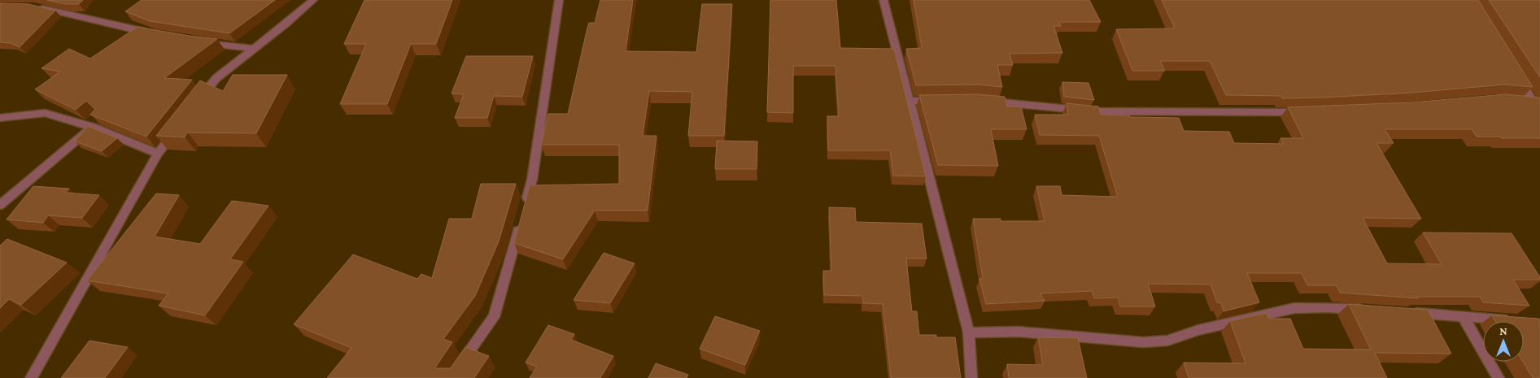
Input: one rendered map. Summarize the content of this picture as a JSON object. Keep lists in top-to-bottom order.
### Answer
{
  "north": "top"
}
